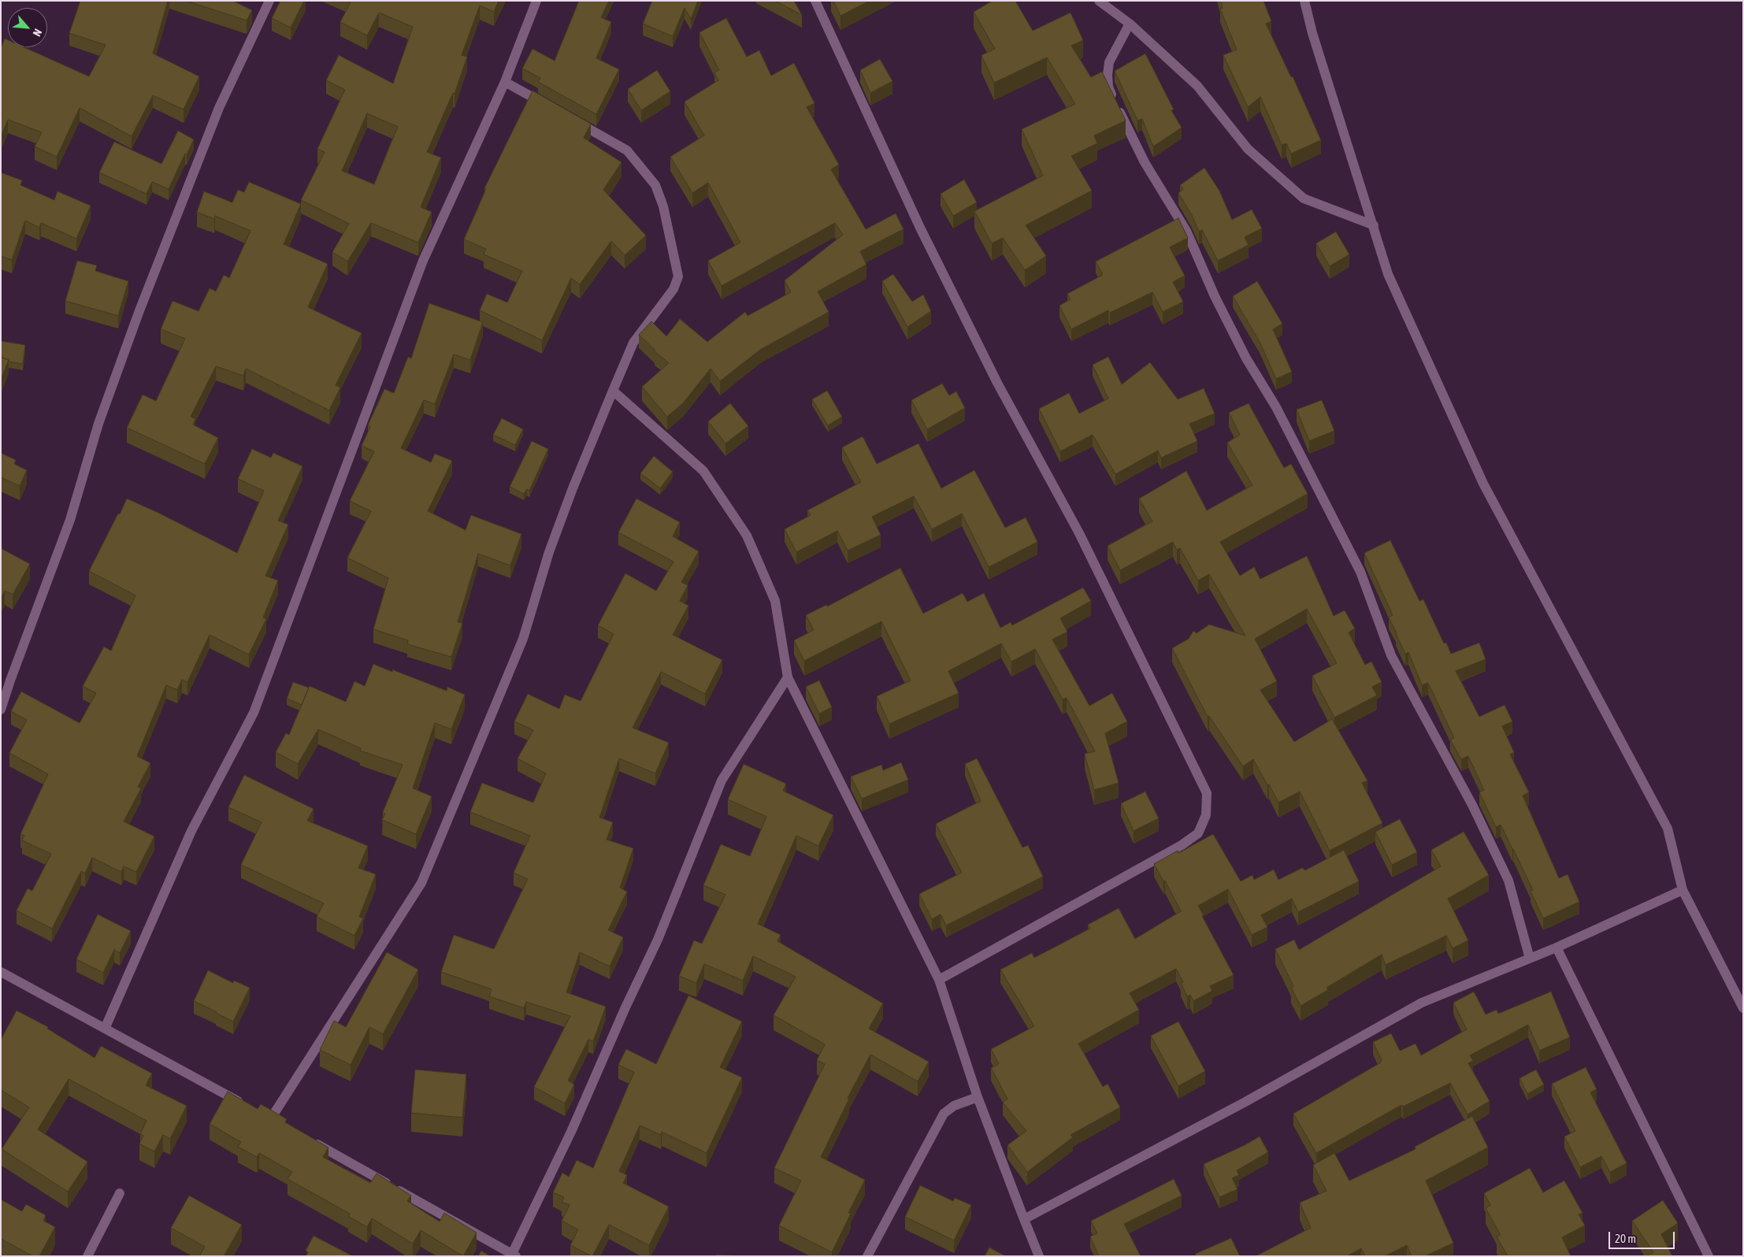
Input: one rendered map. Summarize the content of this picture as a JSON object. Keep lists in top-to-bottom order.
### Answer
{
  "scale_bar": "20 m",
  "north": "bottom right"
}
